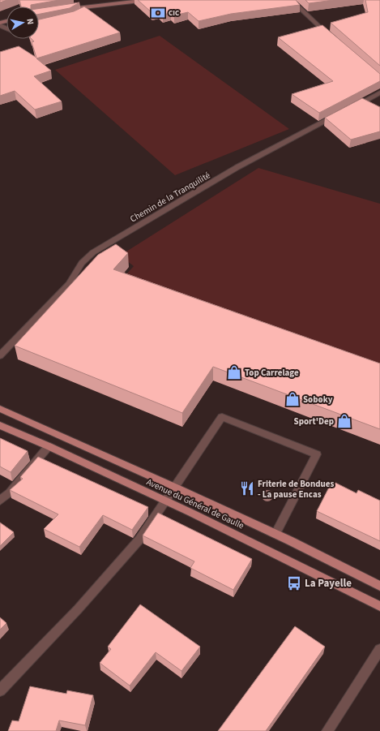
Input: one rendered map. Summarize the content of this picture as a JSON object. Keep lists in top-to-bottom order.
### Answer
{
  "streets": {
    "main road": ["Avenue du Général de Gaulle"],
    "street": ["Chemin de la Tranquilité"]
  },
  "places": {
    "bank": ["CIC"],
    "shop": ["Top Carrelage", "Soboky", "Sport'Dep"],
    "restaurant": ["Friterie de Bondues - La pause Encas"],
    "bus stop": ["La Payelle"]
  },
  "north": "right"
}
